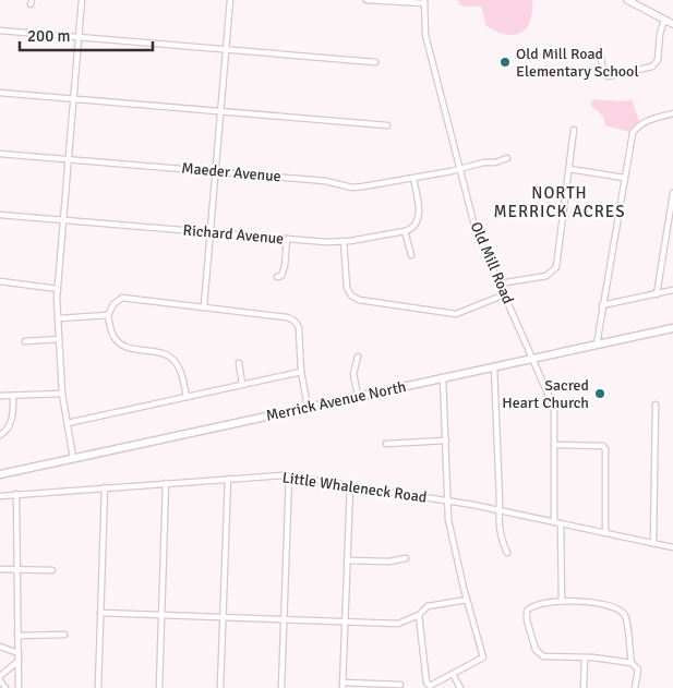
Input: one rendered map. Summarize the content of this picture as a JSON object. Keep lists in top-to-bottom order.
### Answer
{
  "streets": {
    "main road": ["Merrick Avenue North"],
    "street": [
      "Maeder Avenue",
      "Richard Avenue",
      "Old Mill Road",
      "Little Whaleneck Road"
    ]
  },
  "crossings": [
    ["Maeder Avenue", "Old Mill Road"],
    ["Old Mill Road", "Merrick Avenue North"],
    ["Old Mill Road", "Little Whaleneck Road"]
  ],
  "districts": ["NORTH MERRICK ACRES"],
  "places": ["Old Mill Road Elementary School", "Sacred Heart Church"],
  "scale_bar": "200 m"
}
